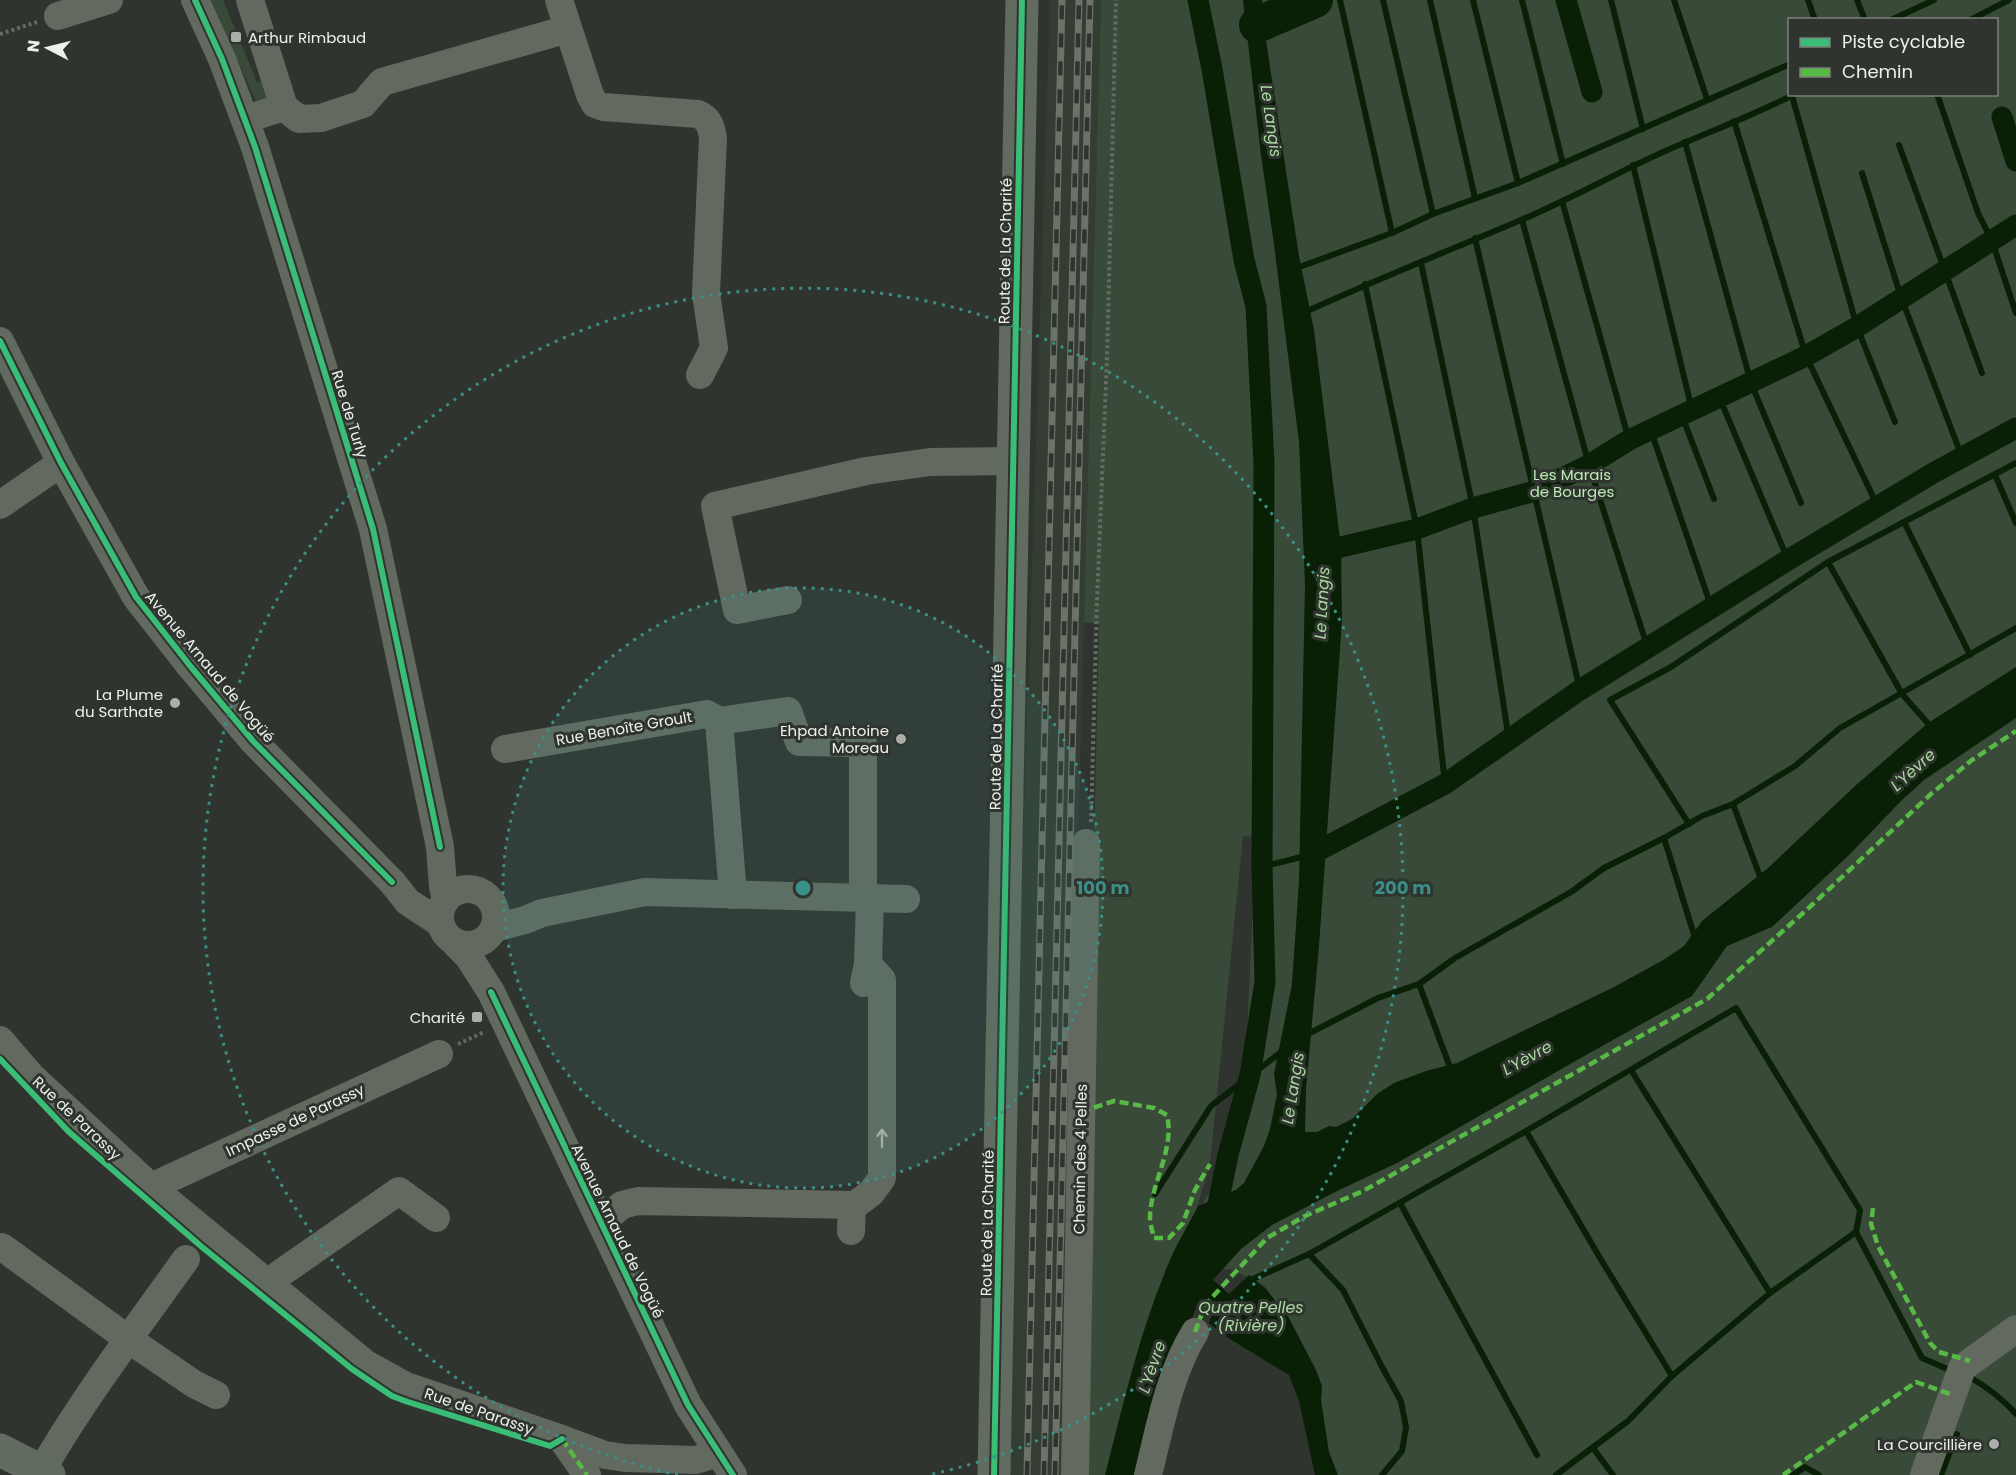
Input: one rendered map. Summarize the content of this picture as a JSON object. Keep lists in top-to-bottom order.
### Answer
{
  "streets": {
    "main road": ["Route de La Charité"],
    "street": [
      "Rue de Turly",
      "Avenue Arnaud de Vogüé",
      "Rue Benoîte Groult",
      "Rue de Parassy",
      "Impasse de Parassy",
      "Chemin des 4 Pelles"
    ]
  },
  "crossings": [
    ["Rue de Turly", "Avenue Arnaud de Vogüé"],
    ["Avenue Arnaud de Vogüé", "Rue de Parassy"],
    ["Rue de Parassy", "Impasse de Parassy"]
  ],
  "water": ["Le Langis", "L'Yèvre", "Quatre Pelles (Rivière)"],
  "parks": ["Les Marais de Bourges"],
  "places": {
    "transit": ["Arthur Rimbaud", "Charité"],
    "other": ["La Plume du Sarthate", "Ehpad Antoine Moreau", "La Courcillière"]
  },
  "legend": ["Piste cyclable", "Chemin"],
  "north": "left",
  "rings": ["100 m", "200 m"]
}
